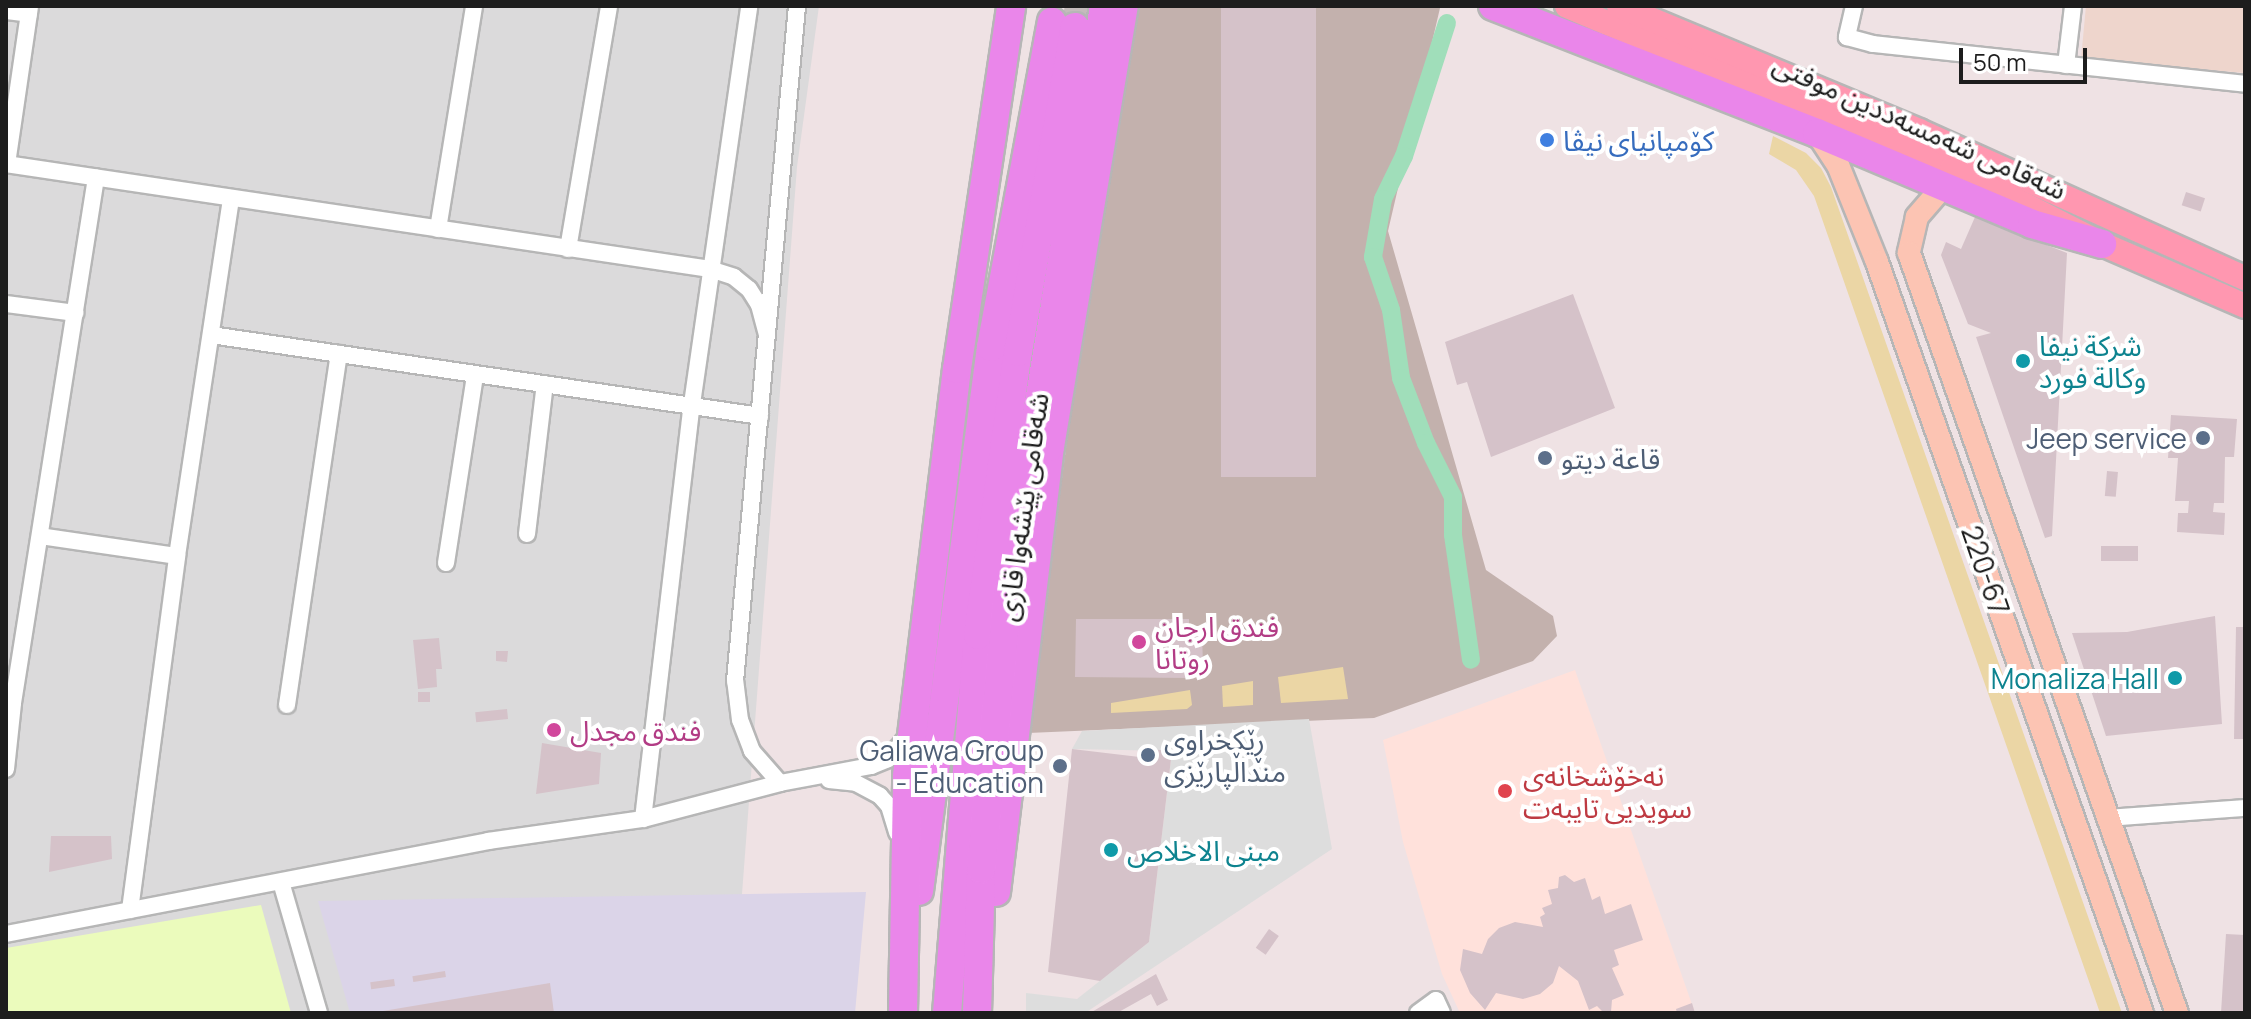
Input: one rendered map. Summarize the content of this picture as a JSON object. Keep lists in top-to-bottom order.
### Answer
{
  "streets": {
    "highway": ["شەقامی پێشەوا قازی"],
    "main road": ["شەقامی شەمسەددین موفتی"],
    "street": ["220-67"]
  },
  "places": [
    "کۆمپانیای نیڤا",
    "شركة نيفا وكالة فورد",
    "Jeep service",
    "قاعة ديتو",
    "فندق ارجان روتانا",
    "Monaliza Hall",
    "فندق مجدل",
    "ڕێکخراوی منداڵپارێزی",
    "Galiawa Group - Education",
    "نەخۆشخانەی سویدیی تایبەت",
    "مبنى الاخلاص"
  ],
  "scale_bar": "50 m"
}
